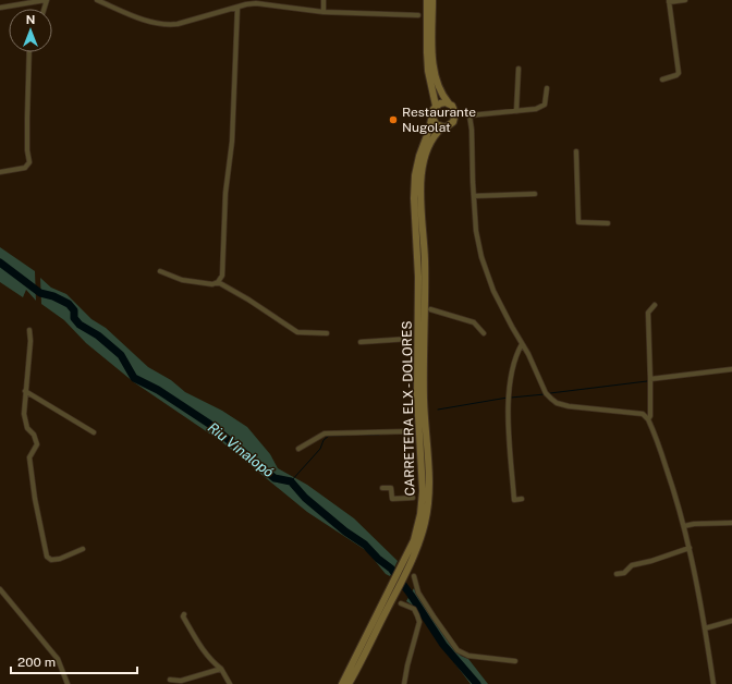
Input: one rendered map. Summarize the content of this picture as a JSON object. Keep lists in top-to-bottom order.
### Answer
{
  "streets": {
    "main road": ["CARRETERA ELX - DOLORES"]
  },
  "water": ["Riu Vinalopó"],
  "places": ["Restaurante Nugolat"],
  "scale_bar": "200 m",
  "north": "top"
}
